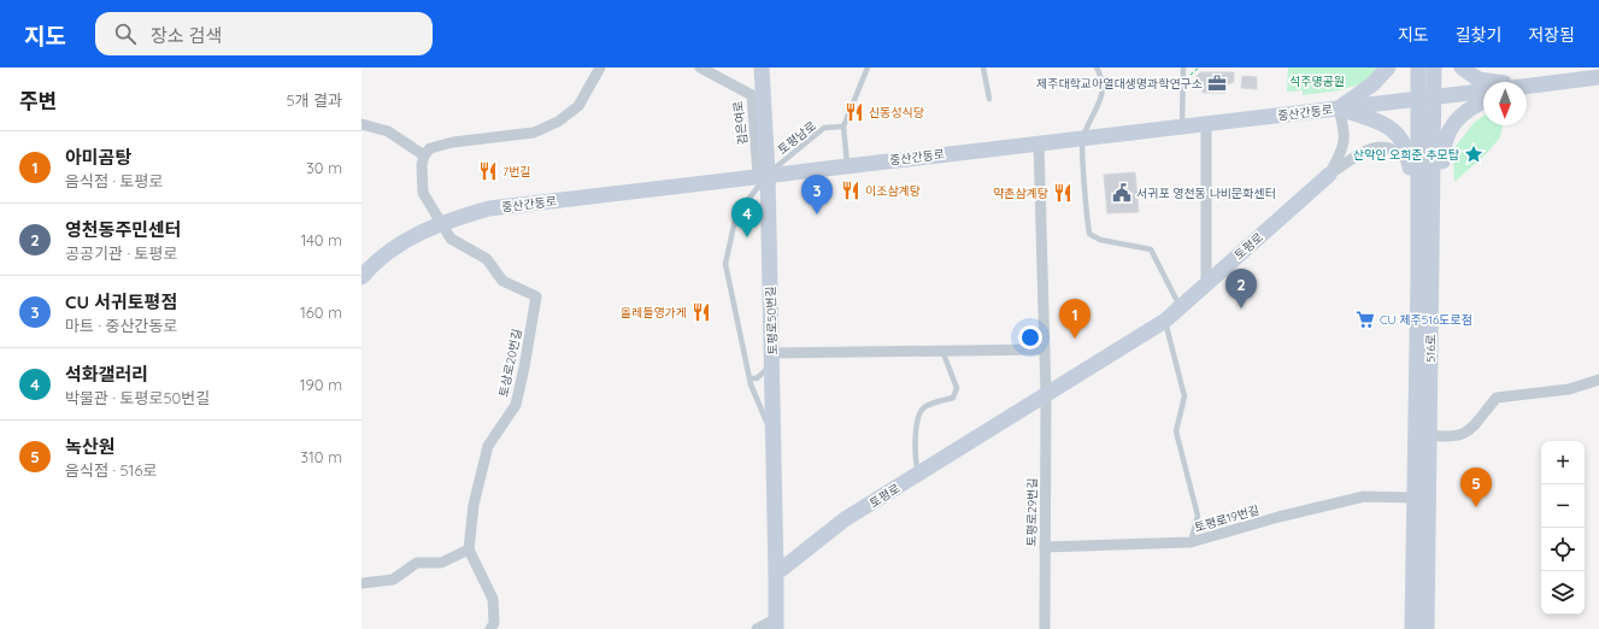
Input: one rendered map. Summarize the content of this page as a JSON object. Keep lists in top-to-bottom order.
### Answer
{
  "streets": {
    "main road": [
      "중산간동로",
      "토평로",
      "토평로50번길",
      "516로"
    ],
    "street": [
      "검은여로",
      "토상로20번길",
      "토평로29번길",
      "토평로19번길"
    ],
    "lane": ["토평남로"]
  },
  "crossings": [
    ["중산간동로", "검은여로"],
    ["중산간동로", "토평남로"],
    ["중산간동로", "토평로50번길"],
    ["중산간동로", "516로"],
    ["중산간동로", "토상로20번길"],
    ["검은여로", "토평남로"],
    ["검은여로", "토평로50번길"],
    ["토평남로", "토평로50번길"],
    ["토평로", "토평로50번길"],
    ["토평로", "토평로29번길"],
    ["516로", "토평로19번길"],
    ["토평로29번길", "토평로19번길"]
  ],
  "parks": ["석주명공원"],
  "places": {
    "office": ["제주대학교아열대생명과학연구소"],
    "restaurant": [
      "신동성식당",
      "7번길",
      "이조삼계탕",
      "약촌삼계탕",
      "올레들영가게"
    ],
    "place": ["산악인 오희준 추모탑"],
    "public building": ["서귀포 영천동 나비문화센터"],
    "supermarket": ["CU 제주516도로점"]
  },
  "north": "bottom",
  "page": {
    "header": "지도",
    "search": "장소 검색",
    "nav": ["지도", "길찾기", "저장됨"],
    "heading": ["주변", "5개 결과"],
    "list": [
      {
        "mark": "1",
        "name": "아미곰탕",
        "note": "음식점 · 토평로",
        "value": "30 m"
      },
      {
        "mark": "2",
        "name": "영천동주민센터",
        "note": "공공기관 · 토평로",
        "value": "140 m"
      },
      {
        "mark": "3",
        "name": "CU 서귀토평점",
        "note": "마트 · 중산간동로",
        "value": "160 m"
      },
      {
        "mark": "4",
        "name": "석화갤러리",
        "note": "박물관 · 토평로50번길",
        "value": "190 m"
      },
      {
        "mark": "5",
        "name": "녹산원",
        "note": "음식점 · 516로",
        "value": "310 m"
      }
    ],
    "pins": [
      "3",
      "4",
      "2",
      "1",
      "5"
    ],
    "map_buttons": ["+", "−"]
  }
}
